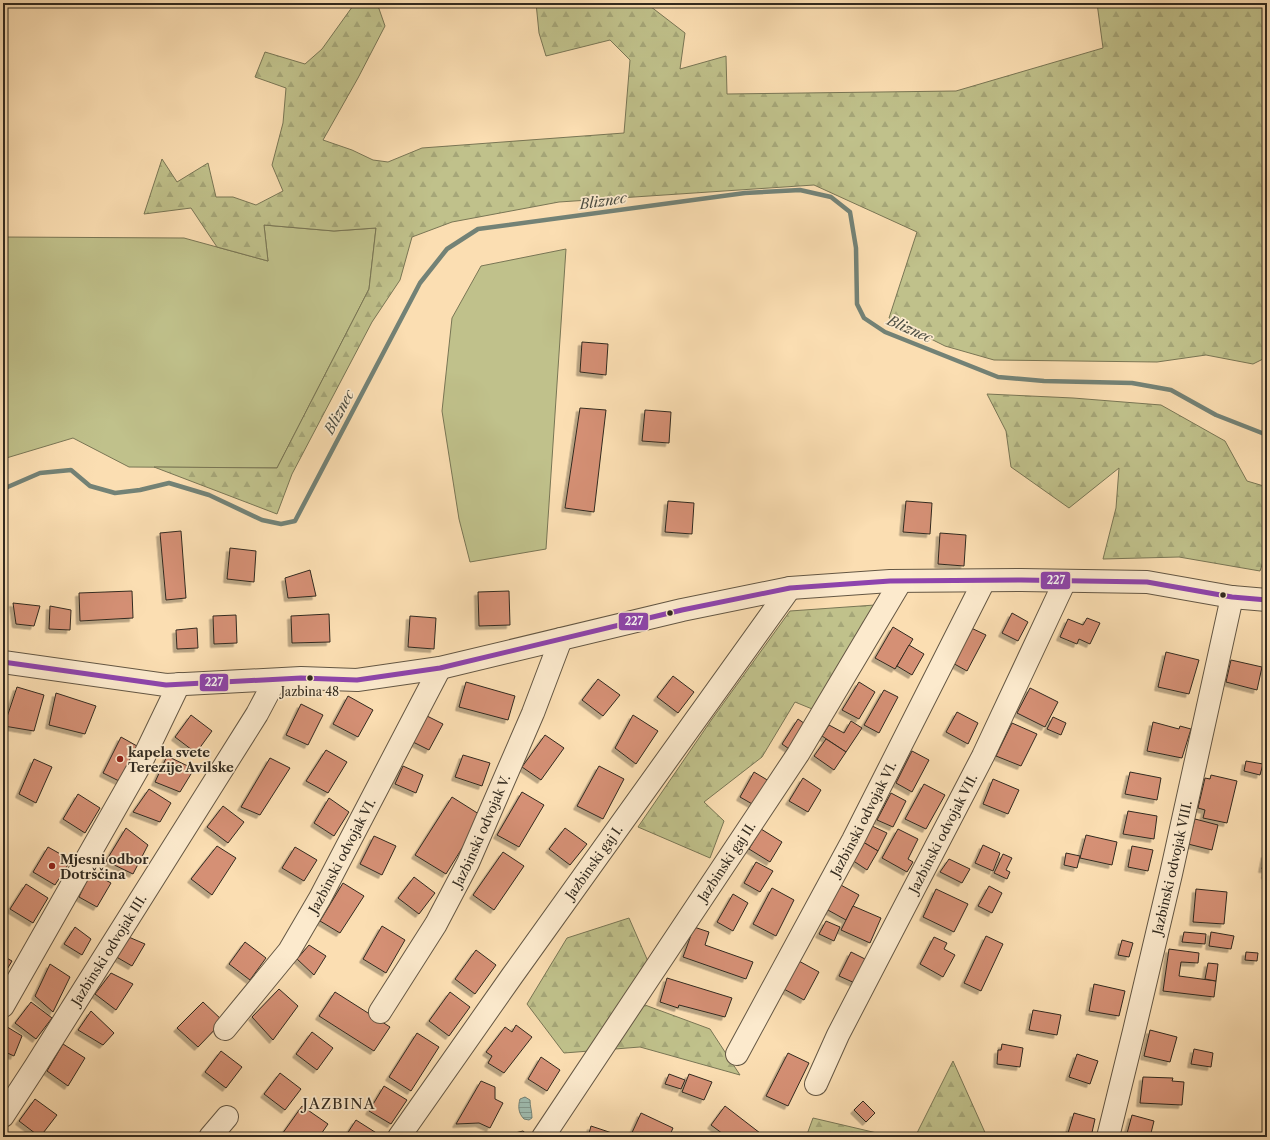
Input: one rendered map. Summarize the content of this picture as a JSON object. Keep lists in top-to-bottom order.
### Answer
{
  "streets": {
    "street": [
      "Jazbinski odvojak VI.",
      "Jazbinski odvojak V.",
      "Jazbinski odvojak VII.",
      "Jazbinski gaj I.",
      "Jazbinski gaj II.",
      "Jazbinski odvojak VIII.",
      "Jazbinski odvojak III."
    ]
  },
  "districts": ["JAZBINA"],
  "water": ["Bliznec"],
  "places": ["Jazbina 48", "kapela svete Terezije Avilske", "Mjesni odbor Dotrščina"],
  "lines": ["transit line 227"]
}
